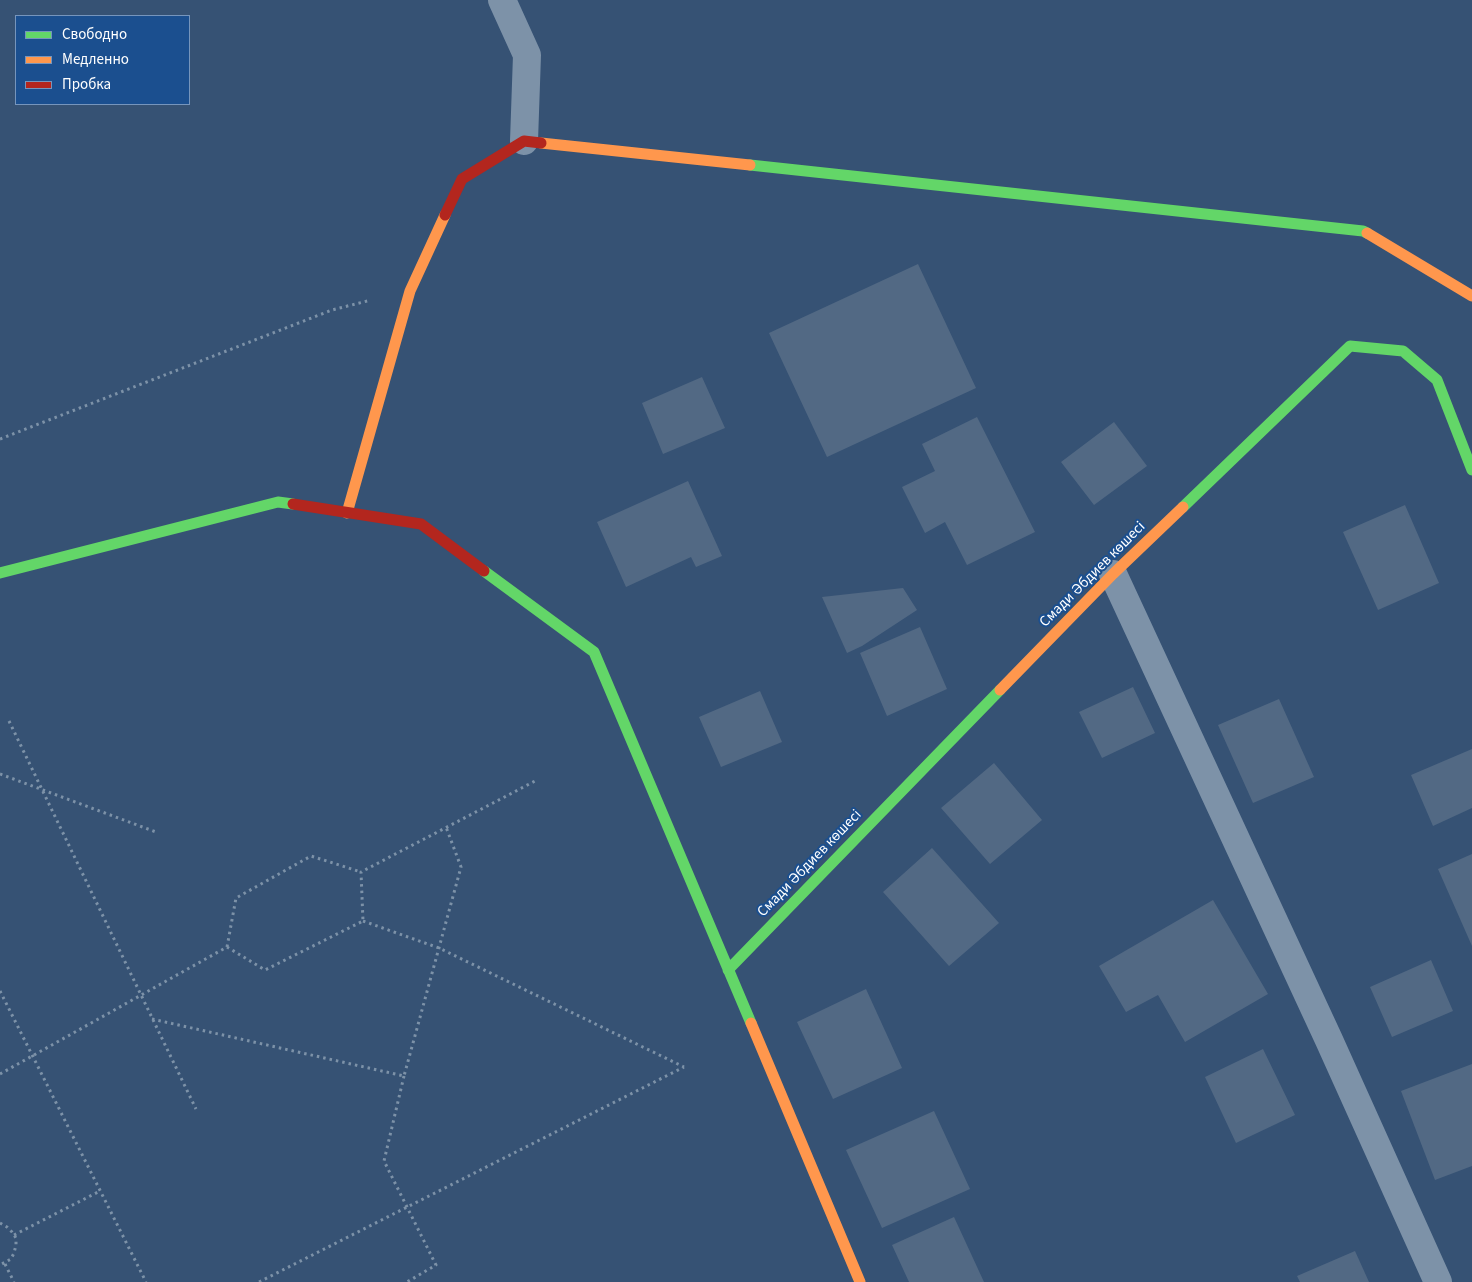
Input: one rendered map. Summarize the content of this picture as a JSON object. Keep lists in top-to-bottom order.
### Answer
{
  "streets": {
    "street": ["Смади Әбдиев көшесі"]
  },
  "legend": ["Свободно", "Медленно", "Пробка"]
}
